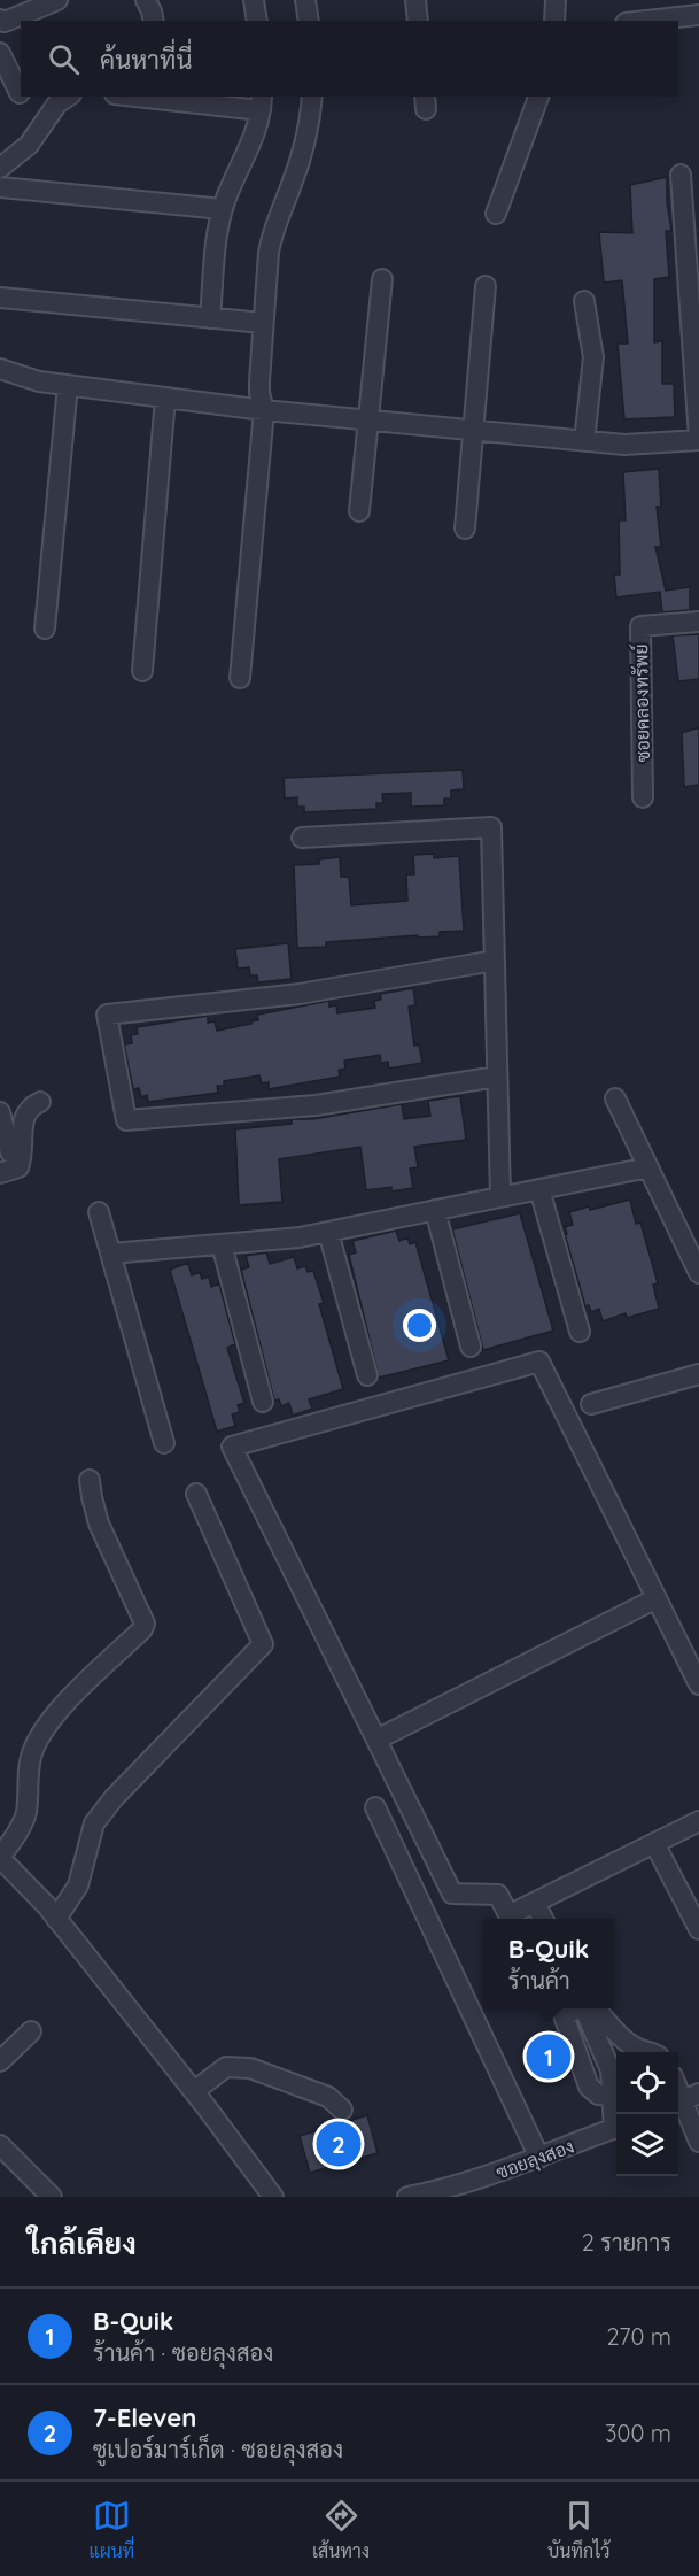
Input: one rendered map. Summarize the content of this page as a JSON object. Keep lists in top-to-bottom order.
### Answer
{
  "streets": {
    "street": ["ซอยคลองทรัพย์", "ซอยลุงสอง"]
  },
  "page": {
    "search": "ค้นหาที่นี่",
    "popup": ["B-Quik", "ร้านค้า"],
    "pins": ["1", "2"],
    "heading": ["ใกล้เคียง", "2 รายการ"],
    "list": [
      {
        "mark": "1",
        "name": "B-Quik",
        "note": "ร้านค้า · ซอยลุงสอง",
        "value": "270 m"
      },
      {
        "mark": "2",
        "name": "7-Eleven",
        "note": "ซูเปอร์มาร์เก็ต · ซอยลุงสอง",
        "value": "300 m"
      }
    ],
    "nav": ["แผนที่", "เส้นทาง", "บันทึกไว้"]
  }
}
